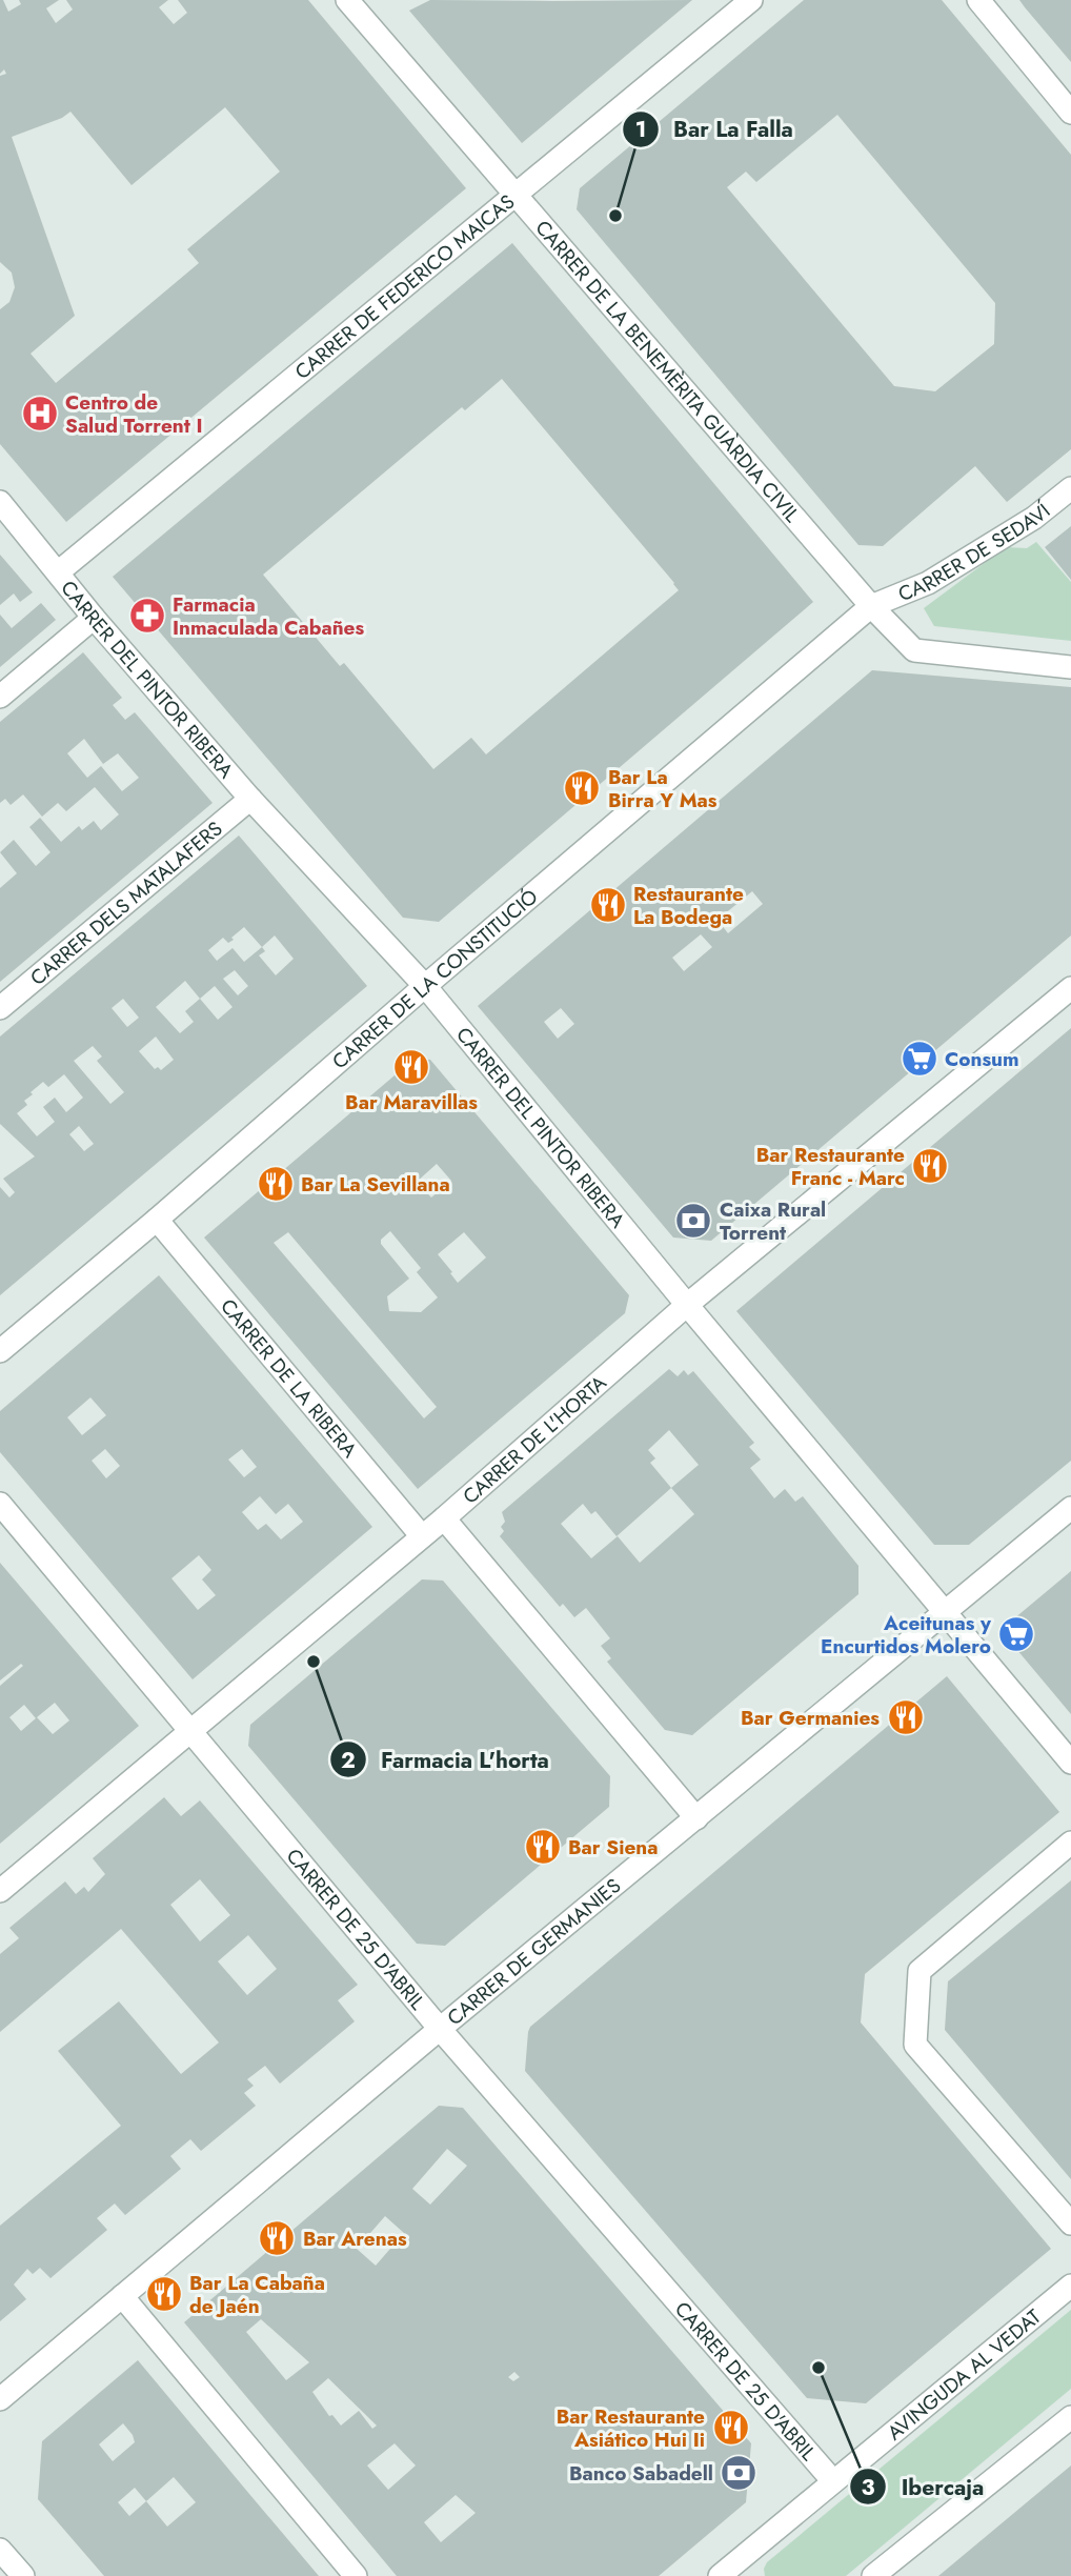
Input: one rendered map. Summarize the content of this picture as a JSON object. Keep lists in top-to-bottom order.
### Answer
{
  "streets": {
    "street": [
      "CARRER DE FEDERICO MAICAS",
      "CARRER DE LA BENEMÈRITA GUÀRDIA CIVIL",
      "CARRER DE SEDAVÍ",
      "CARRER DEL PINTOR RIBERA",
      "CARRER DELS MATALAFERS",
      "CARRER DE LA CONSTITUCIÓ",
      "CARRER DE LA RIBERA",
      "CARRER DE L'HORTA",
      "CARRER DE 25 D'ABRIL",
      "CARRER DE GERMANIES",
      "AVINGUDA AL VEDAT"
    ]
  },
  "crossings": [
    ["CARRER DE FEDERICO MAICAS", "CARRER DE LA BENEMÈRITA GUÀRDIA CIVIL"],
    ["CARRER DE FEDERICO MAICAS", "CARRER DEL PINTOR RIBERA"],
    ["CARRER DE LA BENEMÈRITA GUÀRDIA CIVIL", "CARRER DE SEDAVÍ"],
    ["CARRER DE LA BENEMÈRITA GUÀRDIA CIVIL", "CARRER DE LA CONSTITUCIÓ"],
    ["CARRER DE SEDAVÍ", "CARRER DE LA CONSTITUCIÓ"],
    ["CARRER DEL PINTOR RIBERA", "CARRER DELS MATALAFERS"],
    ["CARRER DEL PINTOR RIBERA", "CARRER DE LA CONSTITUCIÓ"],
    ["CARRER DEL PINTOR RIBERA", "CARRER DE L'HORTA"],
    ["CARRER DEL PINTOR RIBERA", "CARRER DE GERMANIES"],
    ["CARRER DE LA CONSTITUCIÓ", "CARRER DE LA RIBERA"],
    ["CARRER DE LA RIBERA", "CARRER DE L'HORTA"],
    ["CARRER DE L'HORTA", "CARRER DE 25 D'ABRIL"],
    ["CARRER DE 25 D'ABRIL", "CARRER DE GERMANIES"],
    ["CARRER DE 25 D'ABRIL", "AVINGUDA AL VEDAT"]
  ],
  "places": {
    "other": ["Bar La Falla", "Farmacia L'horta", "Ibercaja"],
    "hospital": ["Centro de Salud Torrent I"],
    "pharmacy": ["Farmacia Inmaculada Cabañes"],
    "restaurant": [
      "Bar La Birra Y Mas",
      "Restaurante La Bodega",
      "Bar Maravillas",
      "Bar Restaurante Franc - Marc",
      "Bar La Sevillana",
      "Bar Germanies",
      "Bar Siena",
      "Bar Arenas",
      "Bar La Cabaña de Jaén",
      "Bar Restaurante Asiático Hui Ii"
    ],
    "supermarket": ["Consum", "Aceitunas y Encurtidos Molero"],
    "bank": ["Caixa Rural Torrent", "Banco Sabadell"]
  }
}
